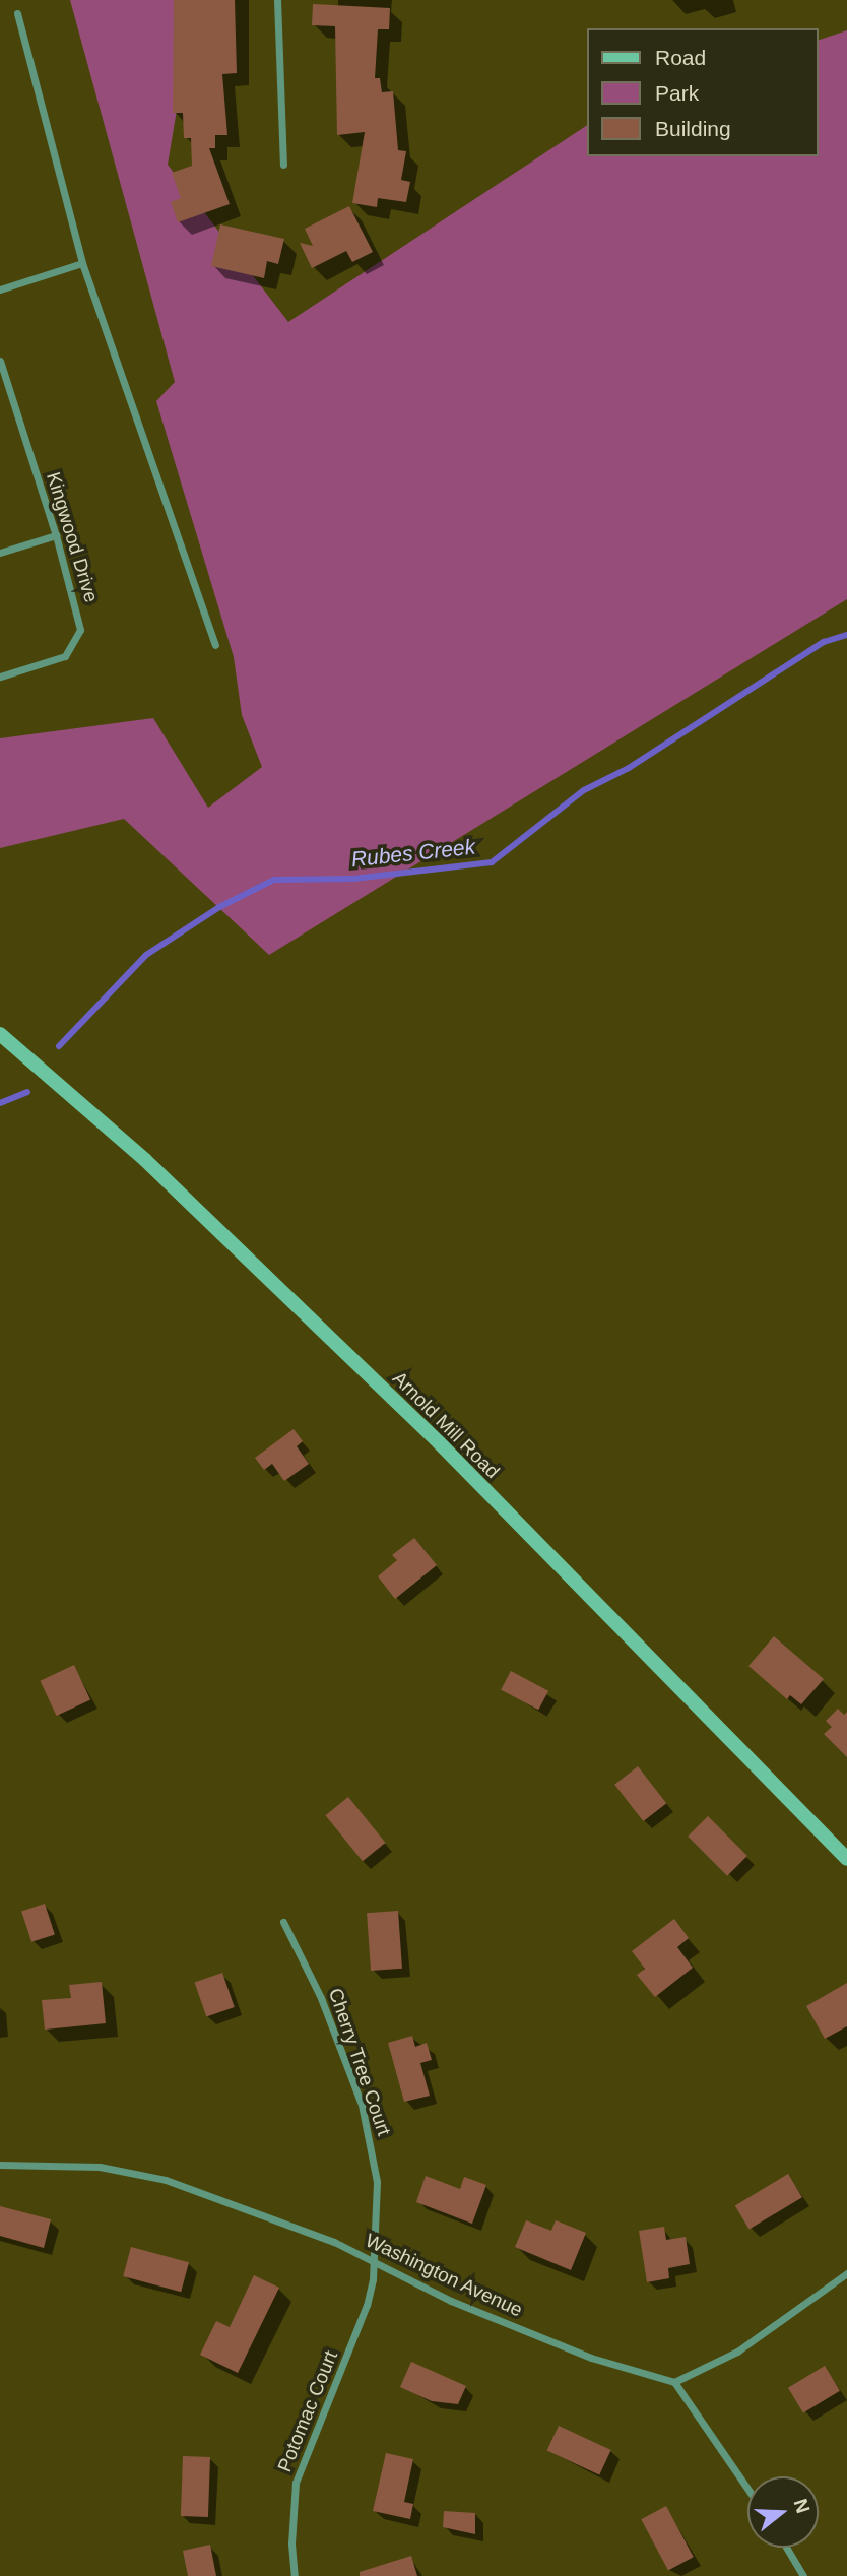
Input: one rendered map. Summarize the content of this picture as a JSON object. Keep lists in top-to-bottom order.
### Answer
{
  "streets": {
    "main road": ["Arnold Mill Road"],
    "street": [
      "Kingwood Drive",
      "Cherry Tree Court",
      "Washington Avenue",
      "Potomac Court"
    ]
  },
  "crossings": [
    ["Cherry Tree Court", "Washington Avenue"],
    ["Cherry Tree Court", "Potomac Court"],
    ["Washington Avenue", "Potomac Court"]
  ],
  "water": ["Rubes Creek"],
  "legend": ["Road", "Park", "Building"],
  "north": "right"
}
